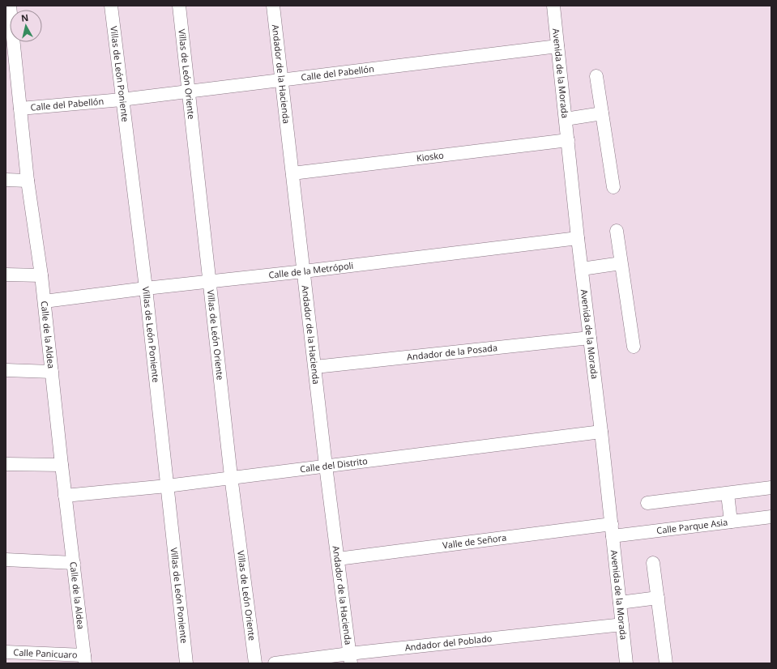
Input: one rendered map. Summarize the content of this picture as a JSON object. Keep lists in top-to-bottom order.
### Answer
{
  "streets": {
    "street": [
      "Calle del Pabellón",
      "Villas de León Poniente",
      "Villas de León Oriente",
      "Andador de la Hacienda",
      "Avenida de la Morada",
      "Kiosko",
      "Calle de la Metrópoli",
      "Calle de la Aldea",
      "Andador de la Posada",
      "Calle del Distrito",
      "Calle Parque Asia",
      "Valle de Señora",
      "Andador del Poblado",
      "Calle Panicuaro"
    ]
  },
  "crossings": [
    ["Calle del Pabellón", "Villas de León Poniente"],
    ["Calle del Pabellón", "Villas de León Oriente"],
    ["Calle del Pabellón", "Andador de la Hacienda"],
    ["Calle del Pabellón", "Avenida de la Morada"],
    ["Calle del Pabellón", "Calle de la Aldea"],
    ["Villas de León Poniente", "Calle de la Metrópoli"],
    ["Villas de León Poniente", "Calle del Distrito"],
    ["Villas de León Oriente", "Calle de la Metrópoli"],
    ["Villas de León Oriente", "Calle del Distrito"],
    ["Andador de la Hacienda", "Kiosko"],
    ["Andador de la Hacienda", "Calle de la Metrópoli"],
    ["Andador de la Hacienda", "Andador de la Posada"],
    ["Andador de la Hacienda", "Calle del Distrito"],
    ["Andador de la Hacienda", "Valle de Señora"],
    ["Andador de la Hacienda", "Andador del Poblado"],
    ["Avenida de la Morada", "Kiosko"],
    ["Avenida de la Morada", "Calle de la Metrópoli"],
    ["Avenida de la Morada", "Andador de la Posada"],
    ["Avenida de la Morada", "Calle del Distrito"],
    ["Avenida de la Morada", "Calle Parque Asia"],
    ["Avenida de la Morada", "Valle de Señora"],
    ["Avenida de la Morada", "Andador del Poblado"],
    ["Calle de la Metrópoli", "Calle de la Aldea"],
    ["Calle de la Aldea", "Calle del Distrito"],
    ["Calle de la Aldea", "Calle Panicuaro"],
    ["Calle Parque Asia", "Valle de Señora"]
  ],
  "north": "top"
}
